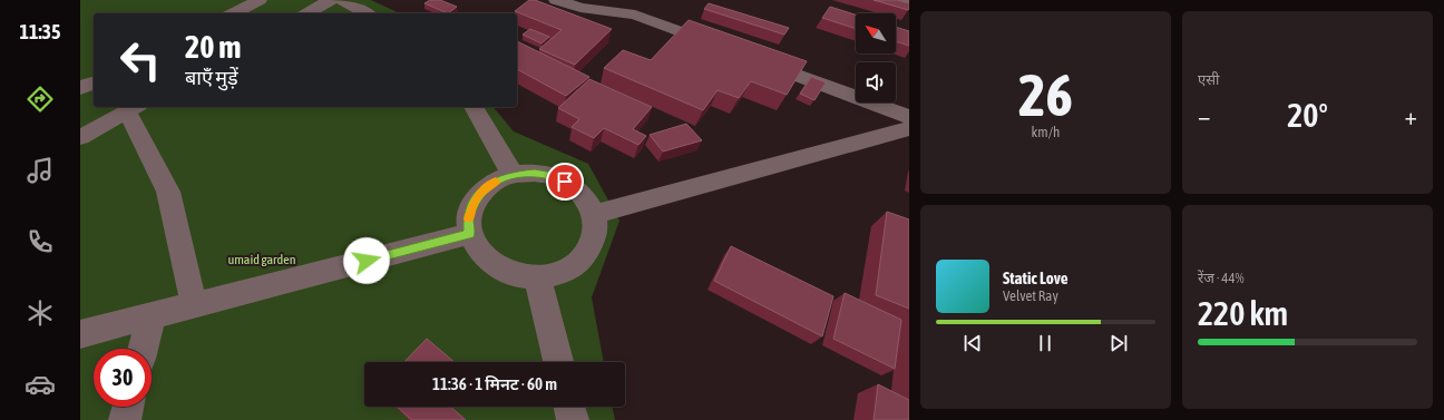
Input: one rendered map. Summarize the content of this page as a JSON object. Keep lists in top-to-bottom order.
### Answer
{
  "parks": ["umaid garden"],
  "north": "top left",
  "page": {
    "tabs": "11:35",
    "tile": [
      ["26", "km/h"],
      "एसी",
      ["रेंज · 44%", "220 km"]
    ],
    "turn": ["20 m", "बाएँ मुड़ें"],
    "heat": ["−", "20°", "+"],
    "song": ["Static Love", "Velvet Ray"],
    "limit": "30",
    "trip": "11:36 · 1 मिनट · 60 m"
  }
}
